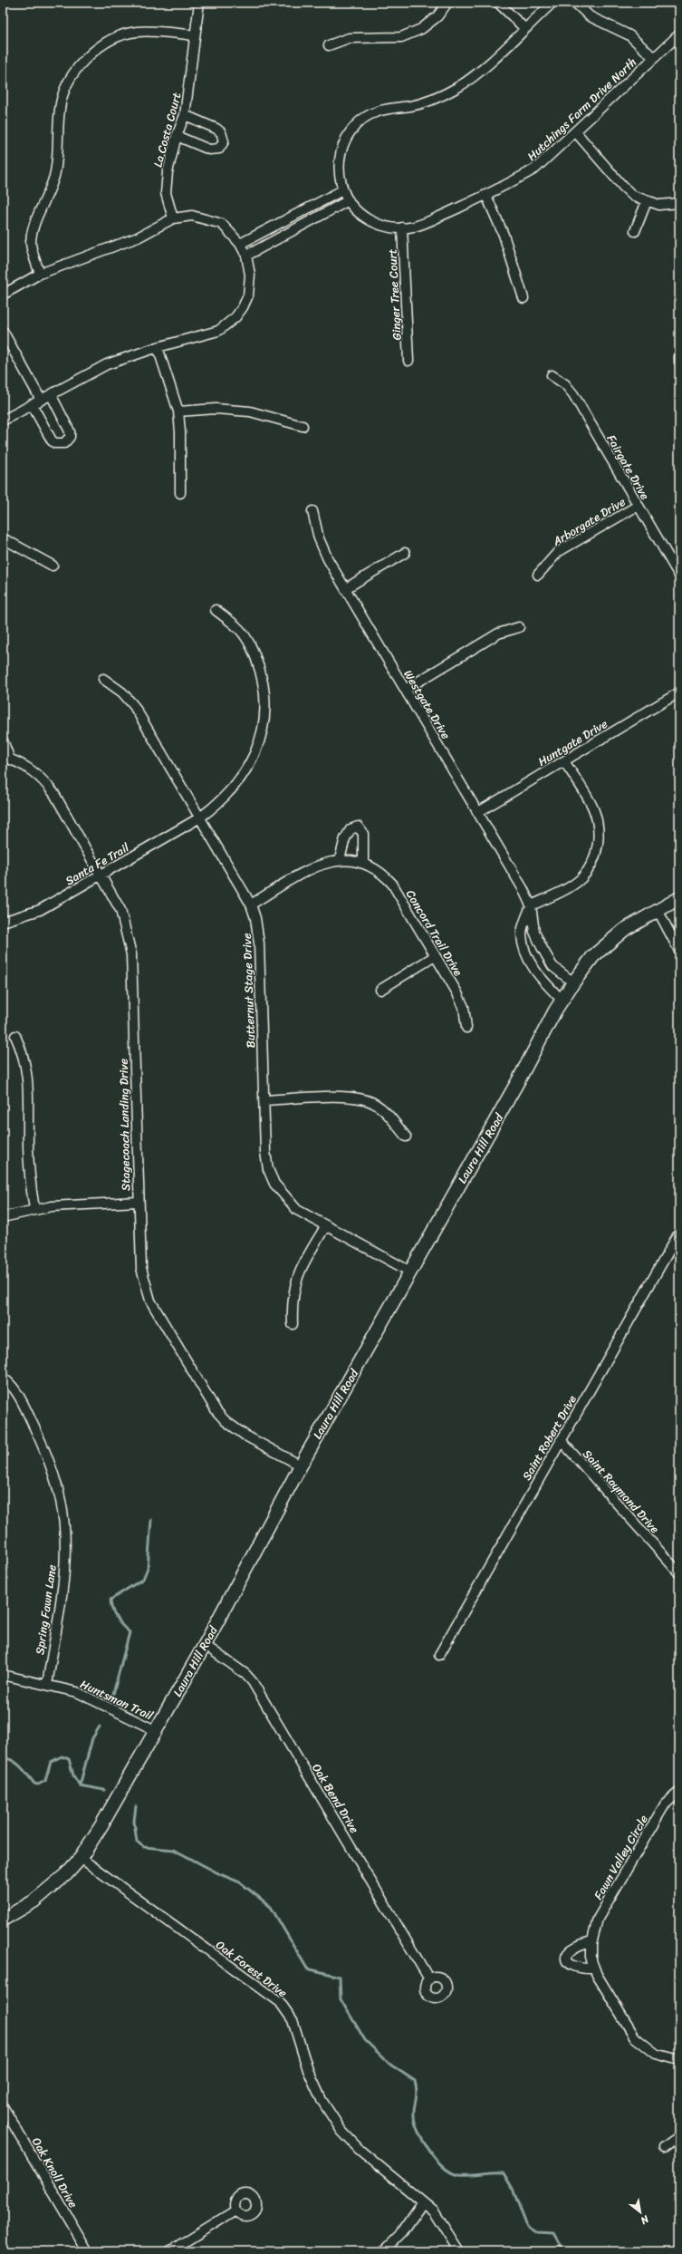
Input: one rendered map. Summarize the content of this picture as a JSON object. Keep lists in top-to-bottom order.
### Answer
{
  "streets": {
    "main road": ["Laura Hill Road"],
    "street": [
      "Hutchings Farm Drive North",
      "La Costa Court",
      "Ginger Tree Court",
      "Fairgate Drive",
      "Arborgate Drive",
      "Westgate Drive",
      "Huntgate Drive",
      "Santa Fe Trail",
      "Concord Trail Drive",
      "Butternut Stage Drive",
      "Stagecoach Landing Drive",
      "Saint Robert Drive",
      "Saint Raymond Drive",
      "Spring Fawn Lane",
      "Huntsman Trail",
      "Oak Bend Drive",
      "Fawn Valley Circle",
      "Oak Forest Drive",
      "Oak Knoll Drive"
    ]
  },
  "crossings": [
    ["Hutchings Farm Drive North", "Ginger Tree Court"],
    ["Fairgate Drive", "Arborgate Drive"],
    ["Westgate Drive", "Huntgate Drive"],
    ["Westgate Drive", "Laura Hill Road"],
    ["Santa Fe Trail", "Butternut Stage Drive"],
    ["Santa Fe Trail", "Stagecoach Landing Drive"],
    ["Concord Trail Drive", "Butternut Stage Drive"],
    ["Butternut Stage Drive", "Laura Hill Road"],
    ["Stagecoach Landing Drive", "Laura Hill Road"],
    ["Laura Hill Road", "Huntsman Trail"],
    ["Laura Hill Road", "Oak Bend Drive"],
    ["Laura Hill Road", "Oak Forest Drive"],
    ["Saint Robert Drive", "Saint Raymond Drive"],
    ["Spring Fawn Lane", "Huntsman Trail"]
  ],
  "north": "bottom right"
}
